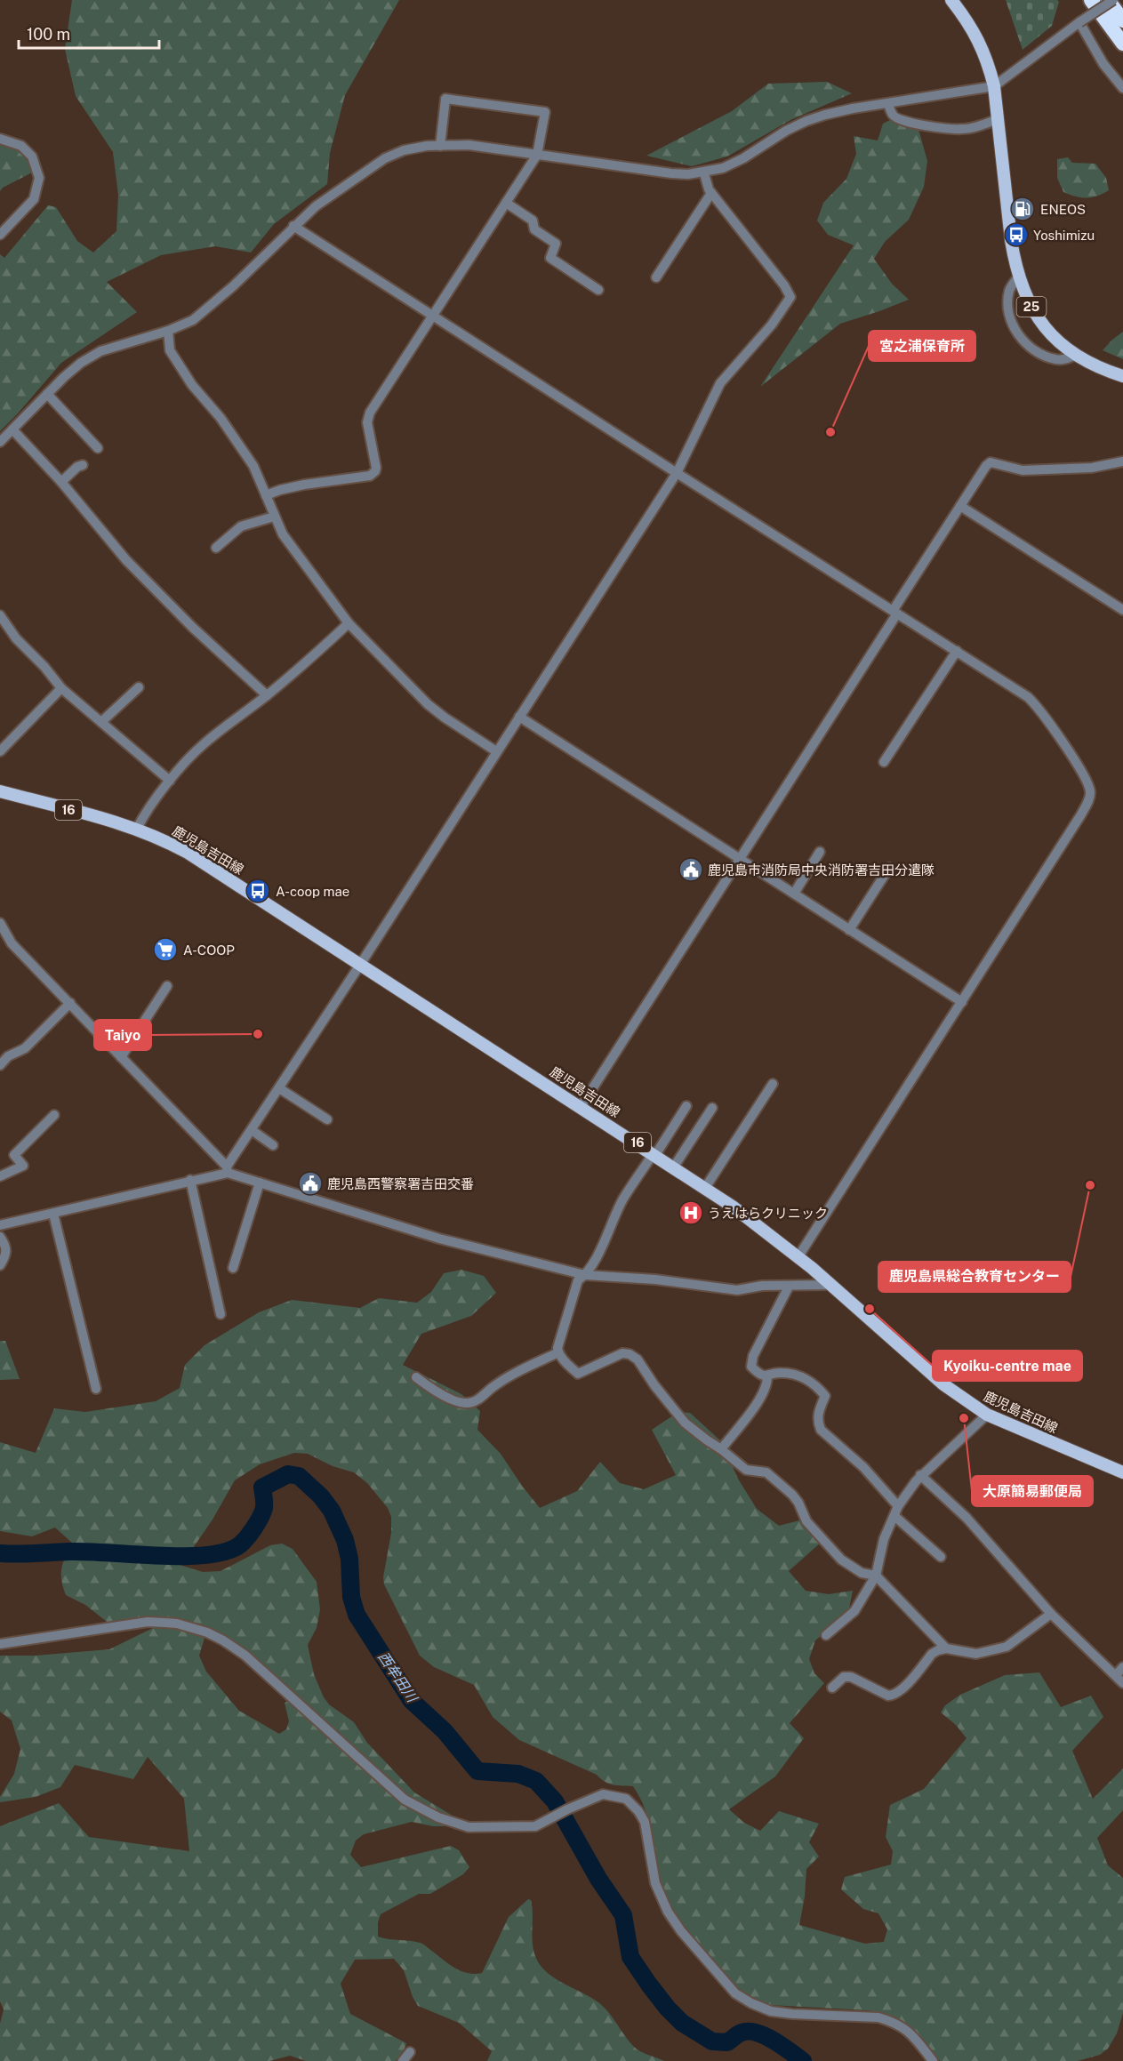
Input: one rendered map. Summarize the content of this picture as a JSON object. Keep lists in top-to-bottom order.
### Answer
{
  "streets": {
    "main road": ["25", "16", "鹿児島吉田線"]
  },
  "water": ["西牟田川"],
  "places": {
    "fuel station": ["ENEOS"],
    "bus stop": ["Yoshimizu", "A-coop mae"],
    "other": [
      "宮之浦保育所",
      "Taiyo",
      "鹿児島県総合教育センター",
      "Kyoiku-centre mae",
      "大原簡易郵便局"
    ],
    "public building": ["鹿児島市消防局中央消防署吉田分遣隊", "鹿児島西警察署吉田交番"],
    "supermarket": ["A-COOP"],
    "hospital": ["うえはらクリニック"]
  },
  "scale_bar": "100 m"
}
